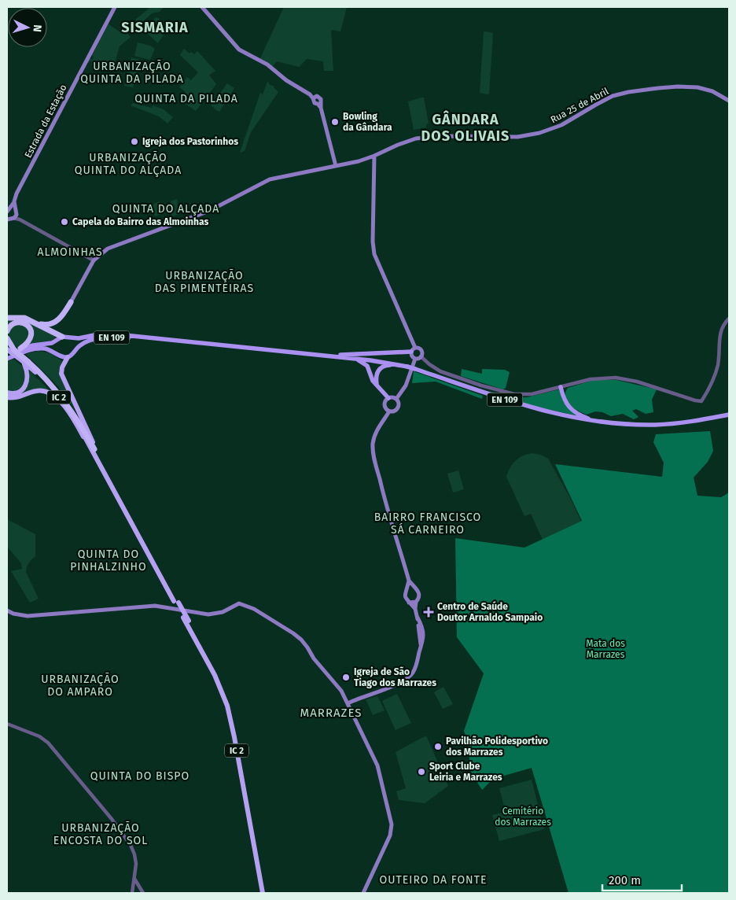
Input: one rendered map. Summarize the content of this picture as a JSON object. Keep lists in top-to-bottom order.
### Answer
{
  "streets": {
    "highway": ["IC 2"],
    "main road": ["Rua 25 de Abril", "Estrada da Estação", "EN 109"]
  },
  "districts": [
    "SISMARIA",
    "URBANIZAÇÃO QUINTA DA PILADA",
    "QUINTA DA PILADA",
    "GÂNDARA DOS OLIVAIS",
    "URBANIZAÇÃO QUINTA DO ALÇADA",
    "QUINTA DO ALÇADA",
    "ALMOINHAS",
    "URBANIZAÇÃO DAS PIMENTEIRAS",
    "BAIRRO FRANCISCO SÁ CARNEIRO",
    "QUINTA DO PINHALZINHO",
    "URBANIZAÇÃO DO AMPARO",
    "MARRAZES",
    "QUINTA DO BISPO",
    "URBANIZAÇÃO ENCOSTA DO SOL",
    "OUTEIRO DA FONTE"
  ],
  "parks": ["Mata dos Marrazes", "Cemitério dos Marrazes"],
  "places": {
    "other": [
      "Bowling da Gândara",
      "Igreja dos Pastorinhos",
      "Capela do Bairro das Almoinhas",
      "Igreja de São Tiago dos Marrazes",
      "Pavilhão Polidesportivo dos Marrazes",
      "Sport Clube Leiria e Marrazes"
    ],
    "health": ["Centro de Saúde Doutor Arnaldo Sampaio"]
  },
  "scale_bar": "200 m",
  "north": "right"
}
